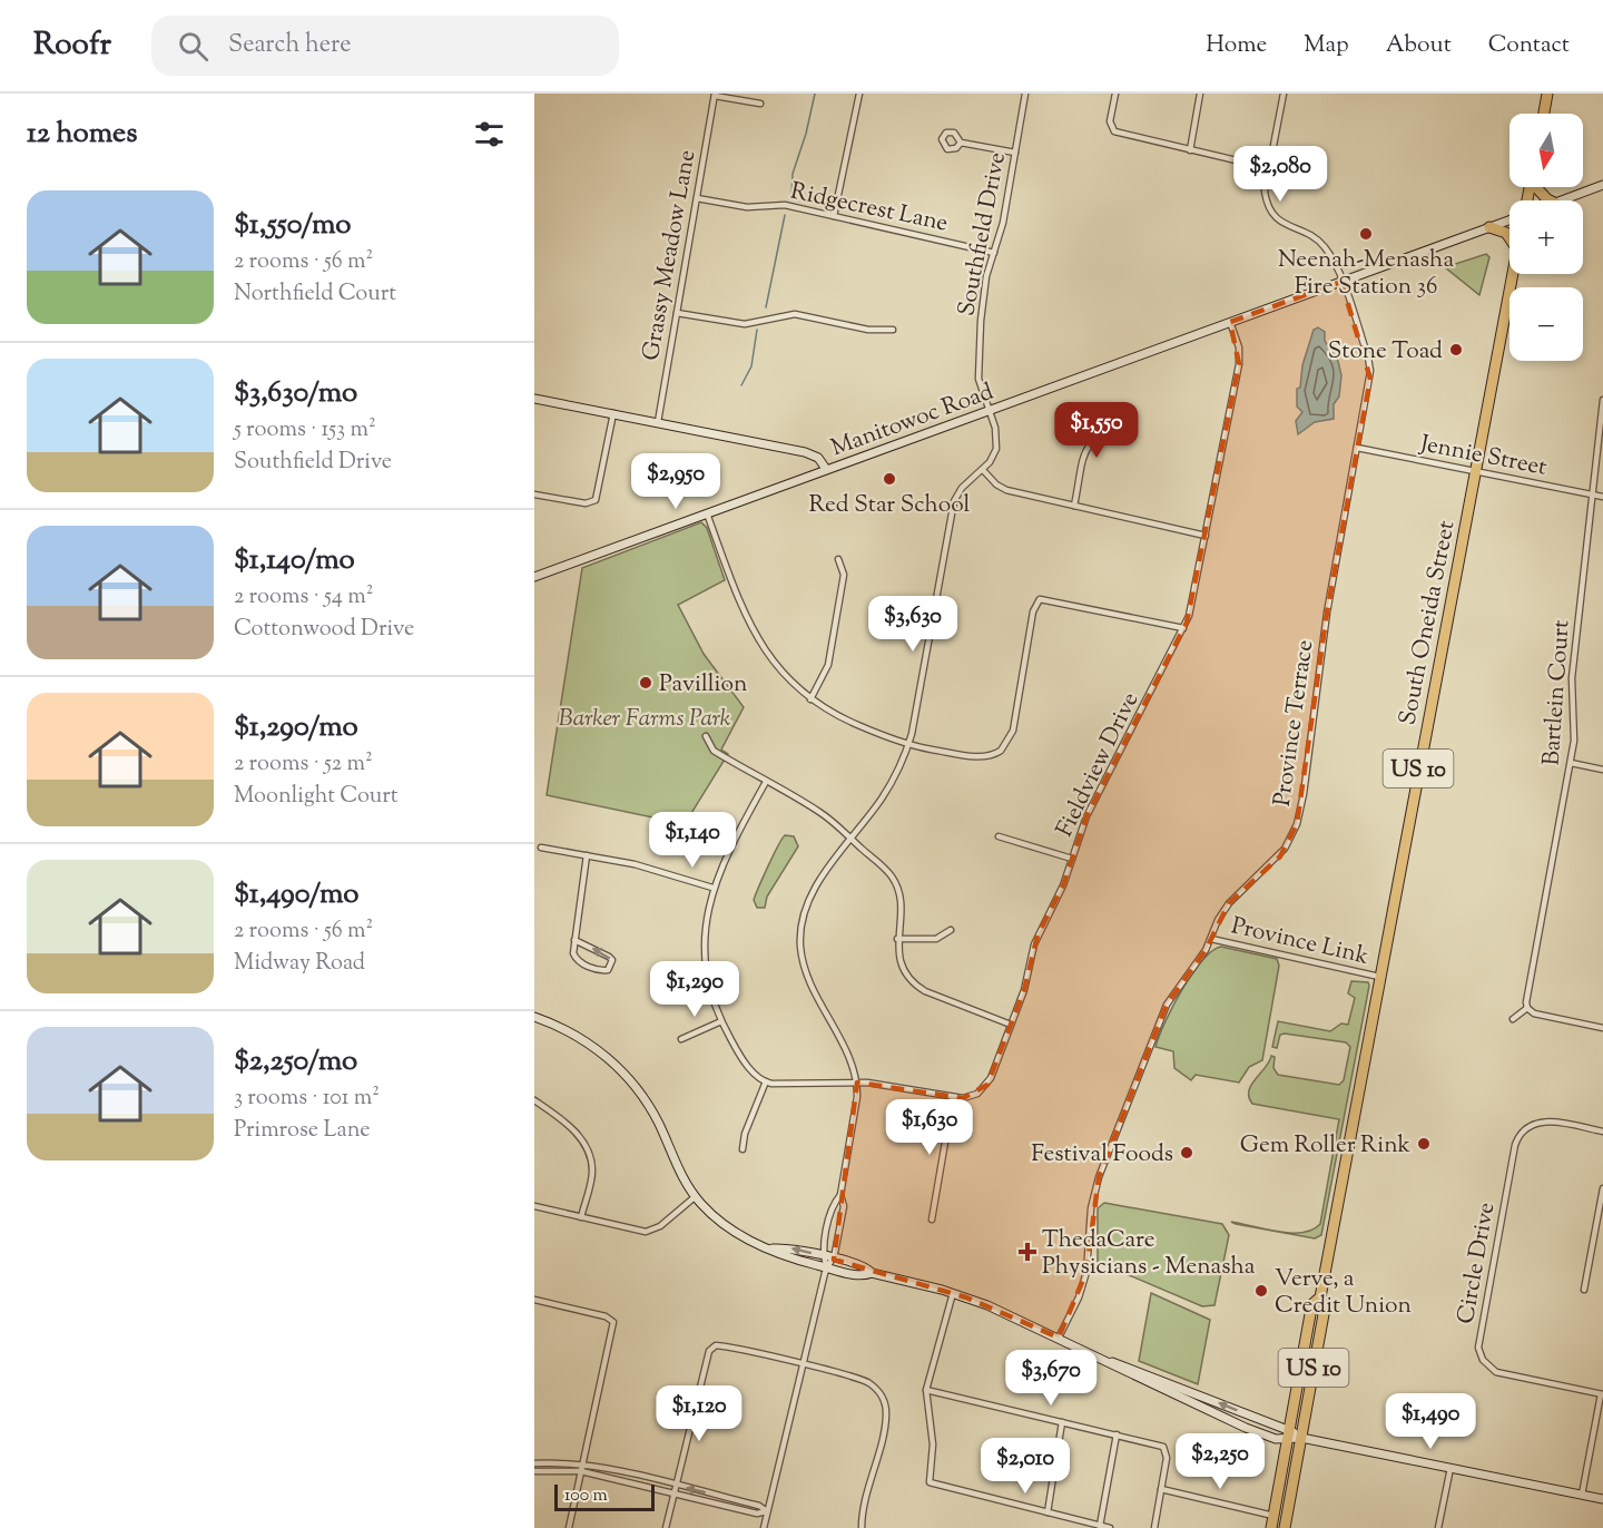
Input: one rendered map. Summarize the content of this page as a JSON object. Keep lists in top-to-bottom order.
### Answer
{
  "streets": {
    "highway": ["South Oneida Street", "US 10"],
    "main road": ["Manitowoc Road"],
    "street": [
      "Ridgecrest Lane",
      "Southfield Drive",
      "Grassy Meadow Lane",
      "Jennie Street",
      "Bartlein Court",
      "Province Terrace",
      "Fieldview Drive",
      "Province Link",
      "Circle Drive"
    ]
  },
  "crossings": [
    ["Ridgecrest Lane", "Southfield Drive"],
    ["Ridgecrest Lane", "Grassy Meadow Lane"],
    ["Southfield Drive", "Manitowoc Road"],
    ["Southfield Drive", "Fieldview Drive"],
    ["Grassy Meadow Lane", "Manitowoc Road"],
    ["Manitowoc Road", "Province Terrace"],
    ["Manitowoc Road", "Fieldview Drive"],
    ["Jennie Street", "South Oneida Street"],
    ["Jennie Street", "Bartlein Court"],
    ["Jennie Street", "Province Terrace"],
    ["South Oneida Street", "Province Link"],
    ["Province Terrace", "Province Link"]
  ],
  "parks": ["Barker Farms Park"],
  "places": {
    "other": [
      "Neenah-Menasha Fire Station 36",
      "Stone Toad",
      "Red Star School",
      "Pavillion",
      "Gem Roller Rink",
      "Festival Foods",
      "Verve, a Credit Union"
    ],
    "health": ["ThedaCare Physicians - Menasha"]
  },
  "scale_bar": "100 m",
  "north": "bottom",
  "page": {
    "header": "Roofr",
    "search": "Search here",
    "nav": [
      "Home",
      "Map",
      "About",
      "Contact"
    ],
    "heading": "12 homes",
    "map_buttons": ["+", "−"],
    "price": [
      "$2,080",
      "$1,550",
      "$2,950",
      "$3,630",
      "$1,140",
      "$1,290",
      "$1,630",
      "$3,670",
      "$1,120",
      "$1,490",
      "$2,250",
      "$2,010"
    ],
    "list": [
      {
        "name": "$1,550/mo",
        "note": "2 rooms · 56 m² · Northfield Court"
      },
      {
        "name": "$3,630/mo",
        "note": "5 rooms · 153 m² · Southfield Drive"
      },
      {
        "name": "$1,140/mo",
        "note": "2 rooms · 54 m² · Cottonwood Drive"
      },
      {
        "name": "$1,290/mo",
        "note": "2 rooms · 52 m² · Moonlight Court"
      },
      {
        "name": "$1,490/mo",
        "note": "2 rooms · 56 m² · Midway Road"
      },
      {
        "name": "$2,250/mo",
        "note": "3 rooms · 101 m² · Primrose Lane"
      }
    ],
    "scale": "100 m"
  }
}
